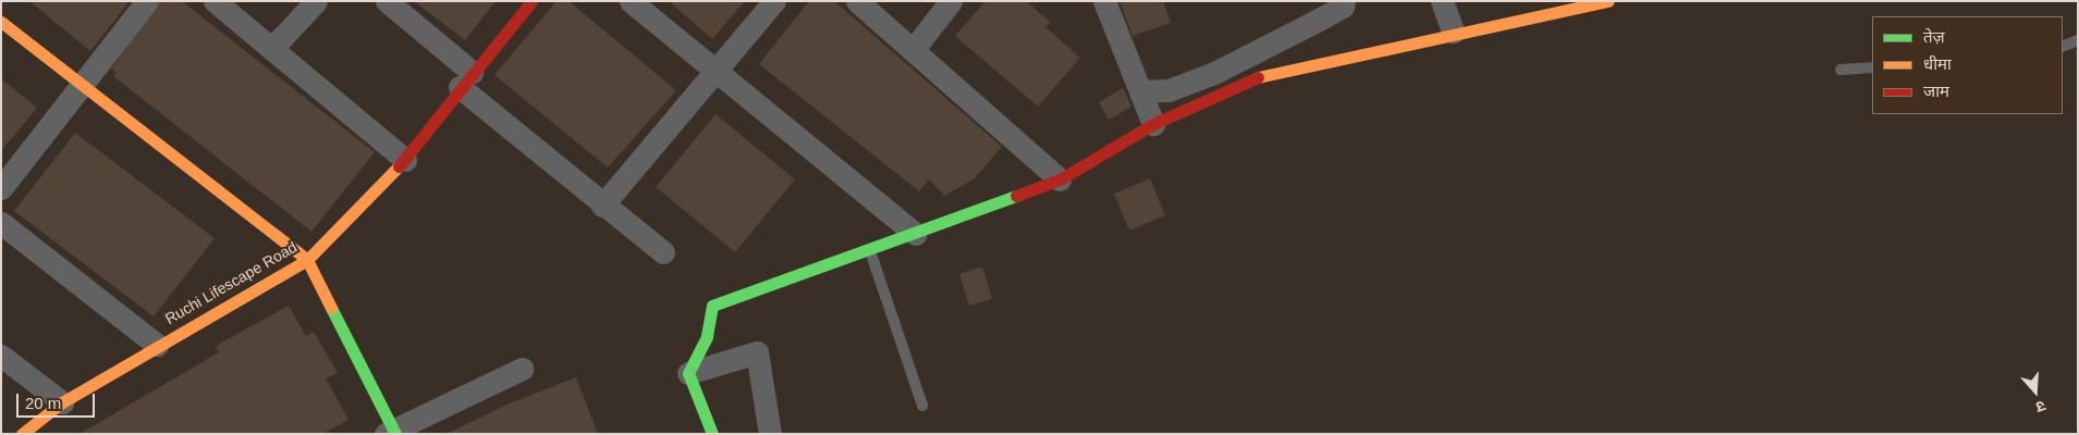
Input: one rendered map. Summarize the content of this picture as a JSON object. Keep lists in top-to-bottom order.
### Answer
{
  "streets": {
    "street": ["Ruchi Lifescape Road"]
  },
  "legend": ["तेज़", "धीमा", "जाम"],
  "scale_bar": "20 m",
  "north": "bottom"
}
